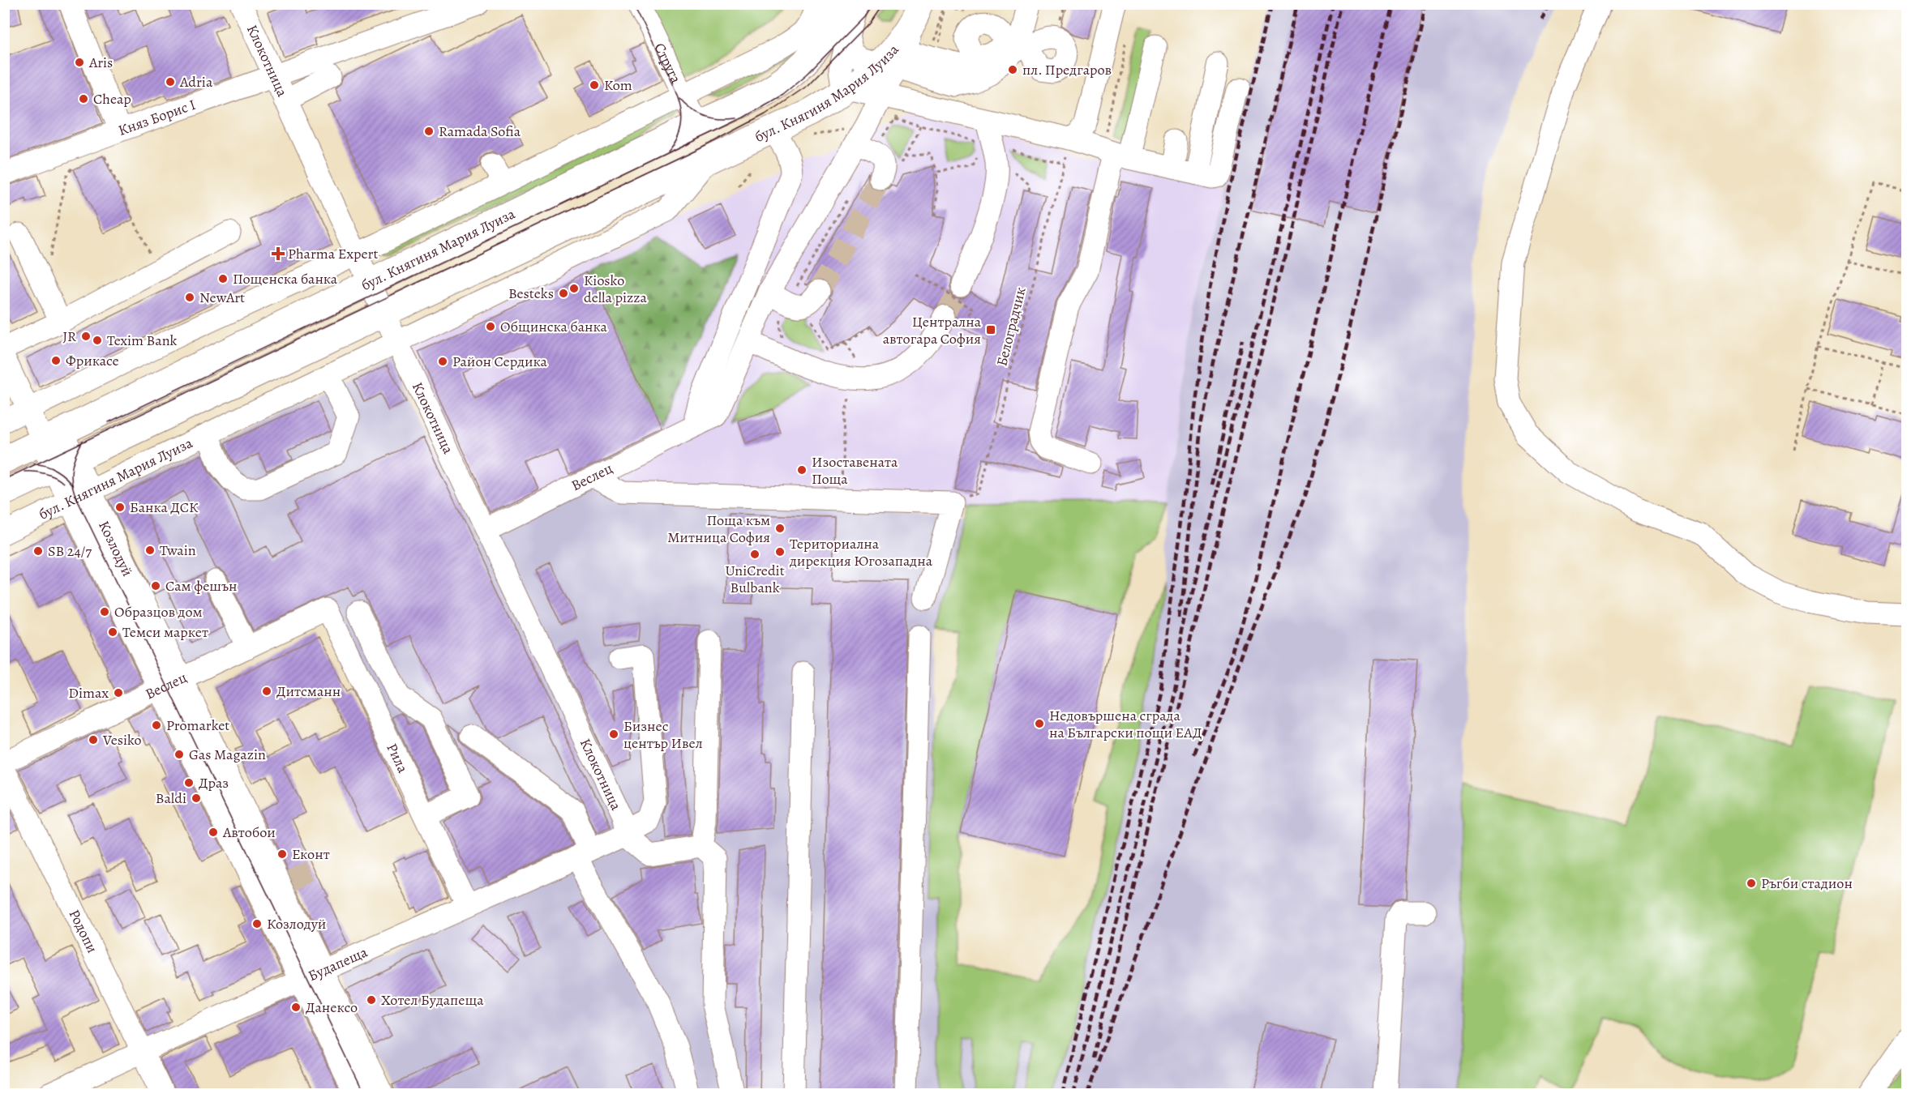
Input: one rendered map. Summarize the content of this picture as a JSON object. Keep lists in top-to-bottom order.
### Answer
{
  "streets": {
    "main road": ["бул. Княгиня Мария Луиза", "Козлодуй"],
    "street": [
      "Клокотница",
      "Струга",
      "Княз Борис I",
      "Веслец",
      "Рила",
      "Родопи",
      "Будапеща"
    ],
    "path": ["Белоградчик"]
  },
  "crossings": [
    ["Клокотница", "бул. Княгиня Мария Луиза"],
    ["Клокотница", "Княз Борис I"],
    ["Клокотница", "Веслец"],
    ["Клокотница", "Будапеща"],
    ["Струга", "бул. Княгиня Мария Луиза"],
    ["бул. Княгиня Мария Луиза", "Веслец"],
    ["бул. Княгиня Мария Луиза", "Козлодуй"],
    ["Веслец", "Козлодуй"],
    ["Веслец", "Рила"],
    ["Козлодуй", "Будапеща"],
    ["Рила", "Будапеща"],
    ["Родопи", "Будапеща"]
  ],
  "places": {
    "other": [
      "Aris",
      "пл. Предгаров",
      "Adria",
      "Kom",
      "Cheap",
      "Ramada Sofia",
      "Пощенска банка",
      "Kiosko della pizza",
      "Besteks",
      "NewArt",
      "Общинска банка",
      "JR",
      "Texim Bank",
      "Фрикасе",
      "Район Сердика",
      "Изоставената Поща",
      "Банка ДСК",
      "Поща към Митница София",
      "Twain",
      "SB 24/7",
      "Териториална дирекция Югозападна",
      "UniCredit Bulbank",
      "Сам фешън",
      "Образцов дом",
      "Темси маркет",
      "Дитсманн",
      "Dimax",
      "Недовършена сграда на Български пощи ЕАД",
      "Promarket",
      "Бизнес център Ивел",
      "Vesiko",
      "Gas Magazin",
      "Драз",
      "Baldi",
      "Автобои",
      "Еконт",
      "Ръгби стадион",
      "Козлодуй",
      "Хотел Будапеща",
      "Данексо"
    ],
    "health": ["Pharma Expert"],
    "transit": ["Централна автогара София"]
  }
}
